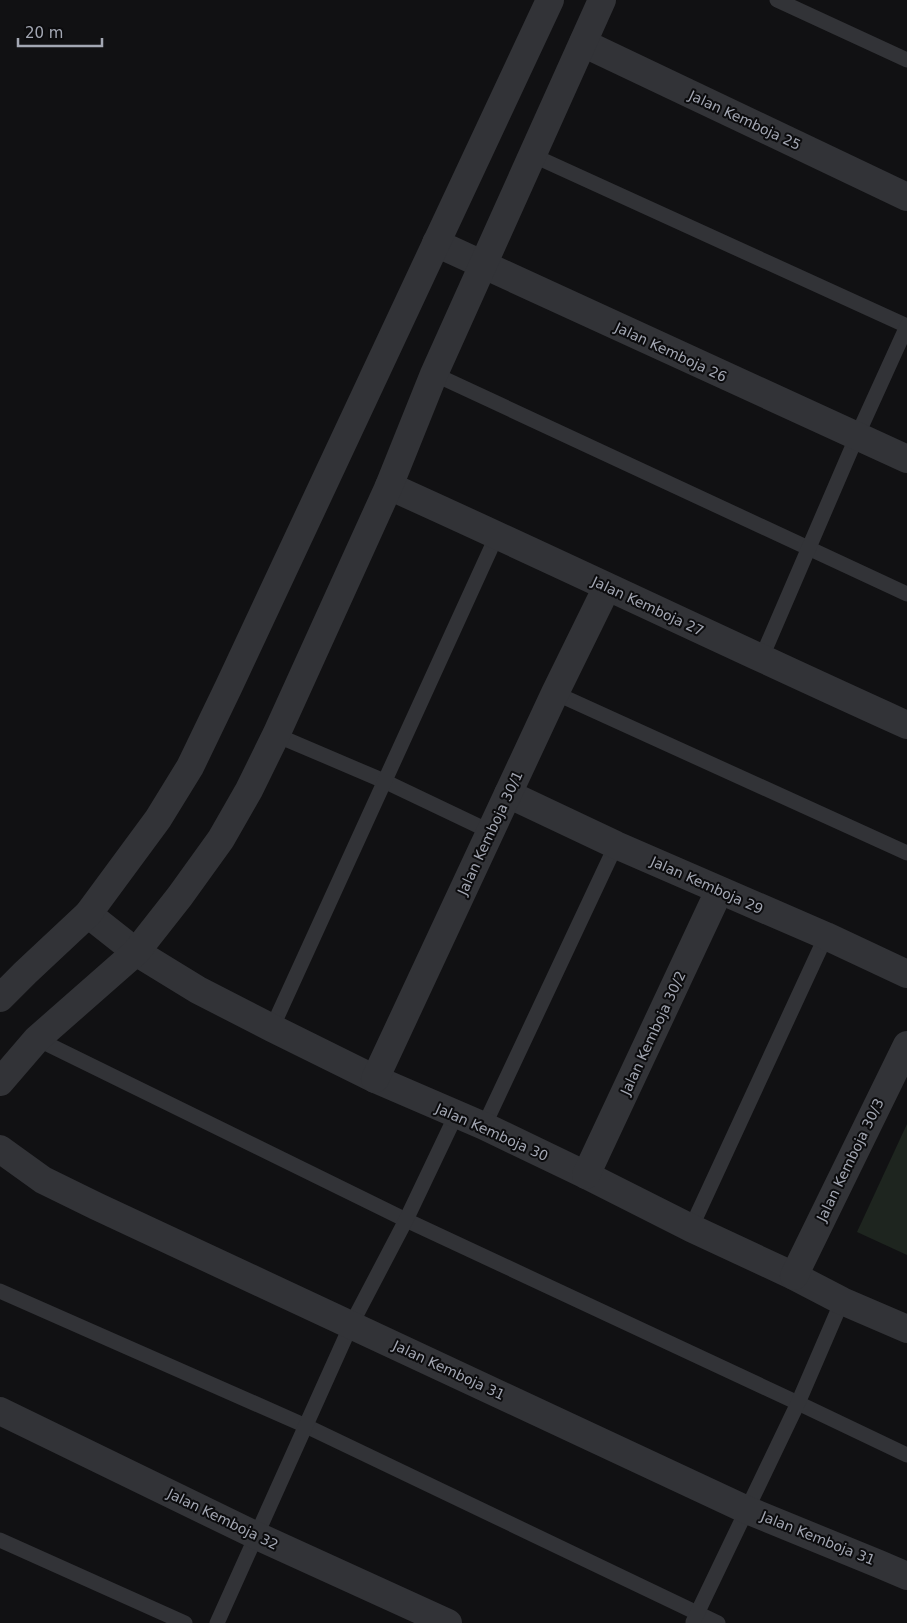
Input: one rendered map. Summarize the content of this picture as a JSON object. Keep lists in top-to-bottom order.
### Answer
{
  "streets": {
    "street": [
      "Jalan Kemboja 25",
      "Jalan Kemboja 26",
      "Jalan Kemboja 27",
      "Jalan Kemboja 30/1",
      "Jalan Kemboja 29",
      "Jalan Kemboja 30/2",
      "Jalan Kemboja 30",
      "Jalan Kemboja 30/3",
      "Jalan Kemboja 31",
      "Jalan Kemboja 32"
    ]
  },
  "crossings": [
    ["Jalan Kemboja 27", "Jalan Kemboja 30/1"],
    ["Jalan Kemboja 30/1", "Jalan Kemboja 29"],
    ["Jalan Kemboja 30/1", "Jalan Kemboja 30"],
    ["Jalan Kemboja 29", "Jalan Kemboja 30/2"],
    ["Jalan Kemboja 30/2", "Jalan Kemboja 30"],
    ["Jalan Kemboja 30", "Jalan Kemboja 30/3"]
  ],
  "scale_bar": "20 m"
}
